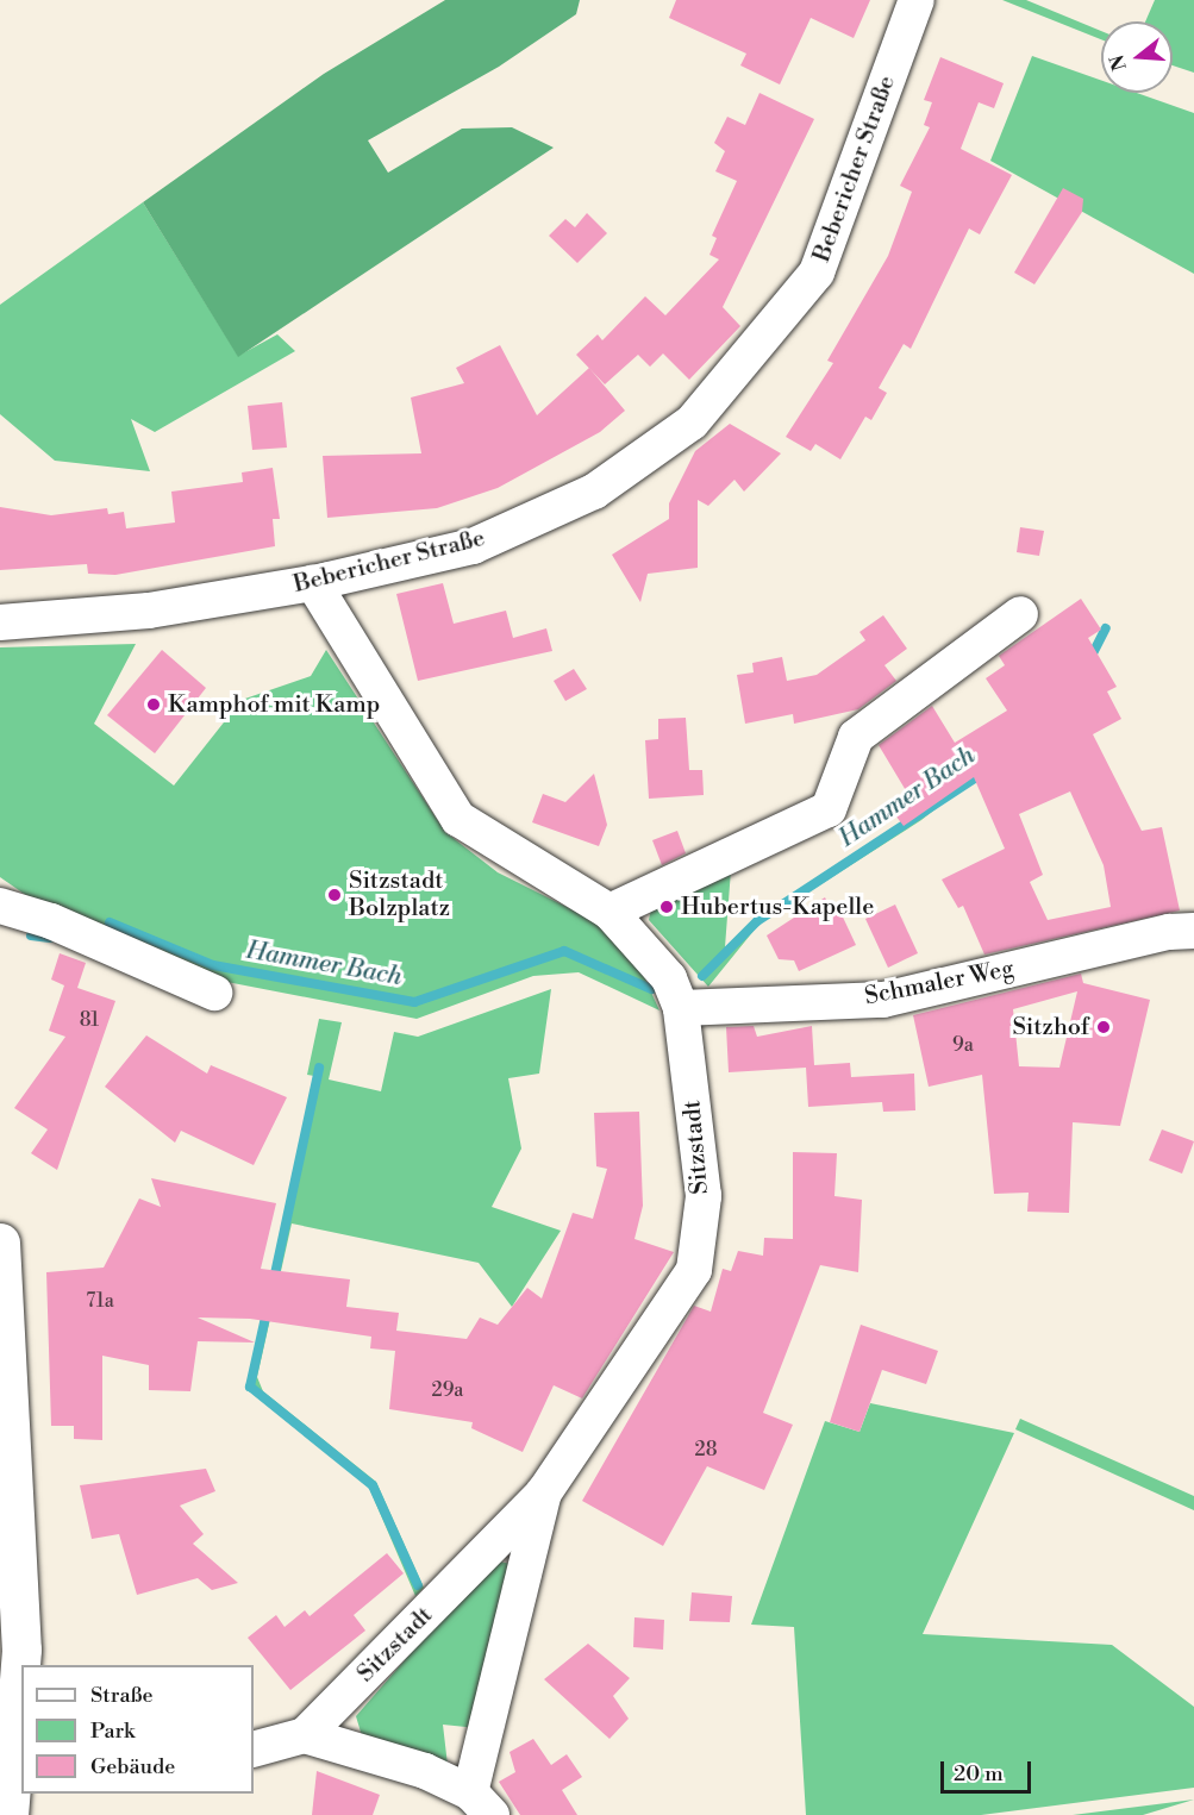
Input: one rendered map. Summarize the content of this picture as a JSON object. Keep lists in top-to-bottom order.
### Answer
{
  "streets": {
    "street": ["Bebericher Straße", "Schmaler Weg", "Sitzstadt"]
  },
  "crossings": [
    ["Bebericher Straße", "Sitzstadt"],
    ["Schmaler Weg", "Sitzstadt"]
  ],
  "water": ["Hammer Bach"],
  "places": [
    "Kamphof mit Kamp",
    "Sitzstadt Bolzplatz",
    "Hubertus-Kapelle",
    "Sitzhof"
  ],
  "house_numbers": [
    "81",
    "9a",
    "71a",
    "29a",
    "28"
  ],
  "legend": ["Straße", "Park", "Gebäude"],
  "scale_bar": "20 m",
  "north": "left"
}
